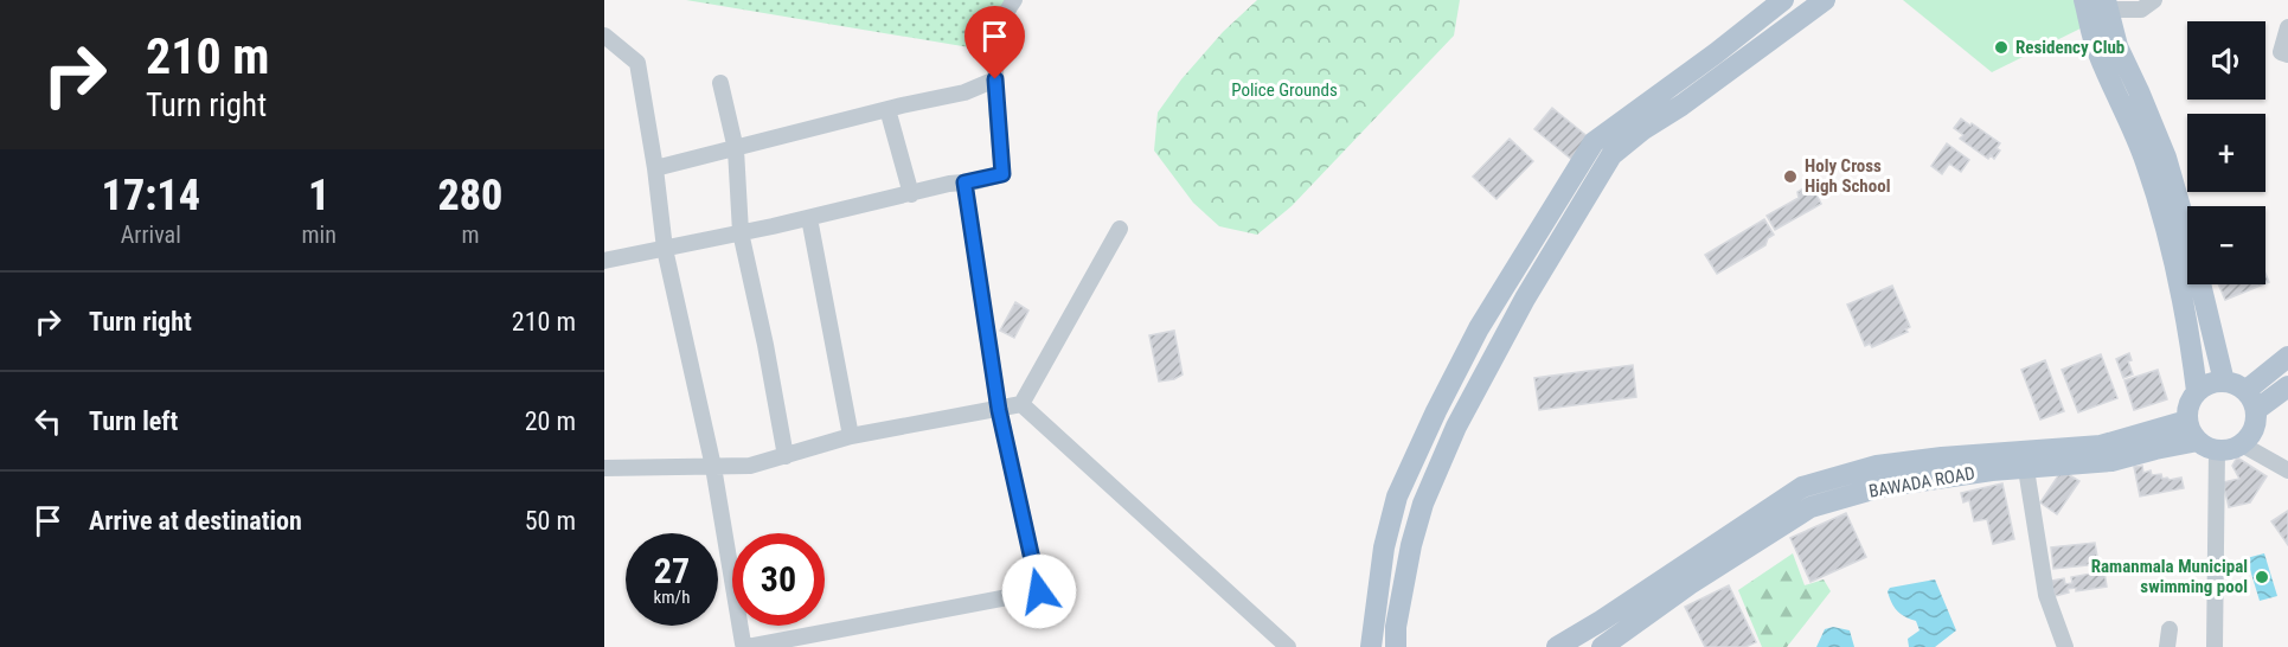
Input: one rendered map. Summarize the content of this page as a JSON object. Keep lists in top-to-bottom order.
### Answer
{
  "streets": {
    "main road": ["BAWADA ROAD"]
  },
  "parks": ["Police Grounds"],
  "places": ["Residency Club", "Holy Cross High School", "Ramanmala Municipal swimming pool"],
  "page": {
    "turn": ["210 m", "Turn right"],
    "map_buttons": ["+", "−"],
    "eta": [
      "17:14",
      "Arrival",
      "1",
      "min",
      "280",
      "m"
    ],
    "list": [
      {
        "name": "Turn right",
        "value": "210 m"
      },
      {
        "name": "Turn left",
        "value": "20 m"
      },
      {
        "name": "Arrive at destination",
        "value": "50 m"
      }
    ],
    "speed": "27 km/h",
    "limit": "30"
  }
}
